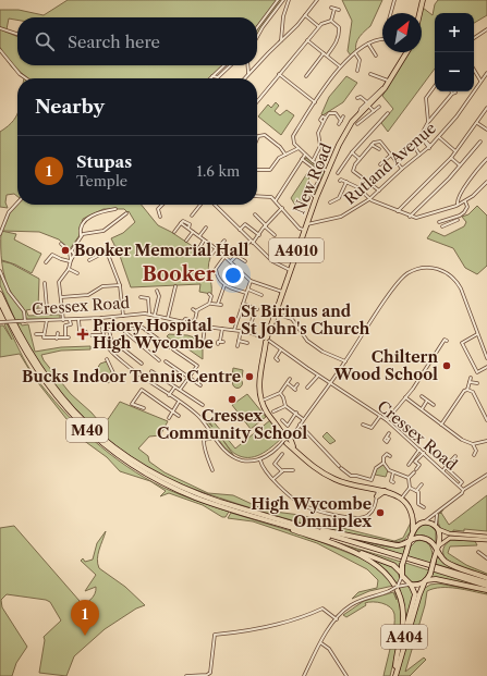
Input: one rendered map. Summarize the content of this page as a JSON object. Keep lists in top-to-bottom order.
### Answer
{
  "streets": {
    "highway": [
      "New Road",
      "A4010",
      "M40",
      "A404"
    ],
    "street": ["Rutland Avenue", "Cressex Road"]
  },
  "crossings": [
    ["Rutland Avenue", "New Road"],
    ["New Road", "A4010"],
    ["New Road", "Cressex Road"],
    ["A4010", "Cressex Road"],
    ["M40", "A404"]
  ],
  "districts": ["Booker"],
  "places": {
    "other": [
      "Booker Memorial Hall",
      "St Birinus and St John's Church",
      "Chiltern Wood School",
      "Bucks Indoor Tennis Centre",
      "Cressex Community School",
      "High Wycombe Omniplex"
    ],
    "health": ["Priory Hospital High Wycombe"]
  },
  "north": "top right",
  "page": {
    "map_buttons": ["+", "−"],
    "search": "Search here",
    "heading": "Nearby",
    "list": [
      {
        "mark": "1",
        "name": "Stupas",
        "note": "Temple",
        "value": "1.6 km"
      }
    ],
    "pins": "1"
  }
}
